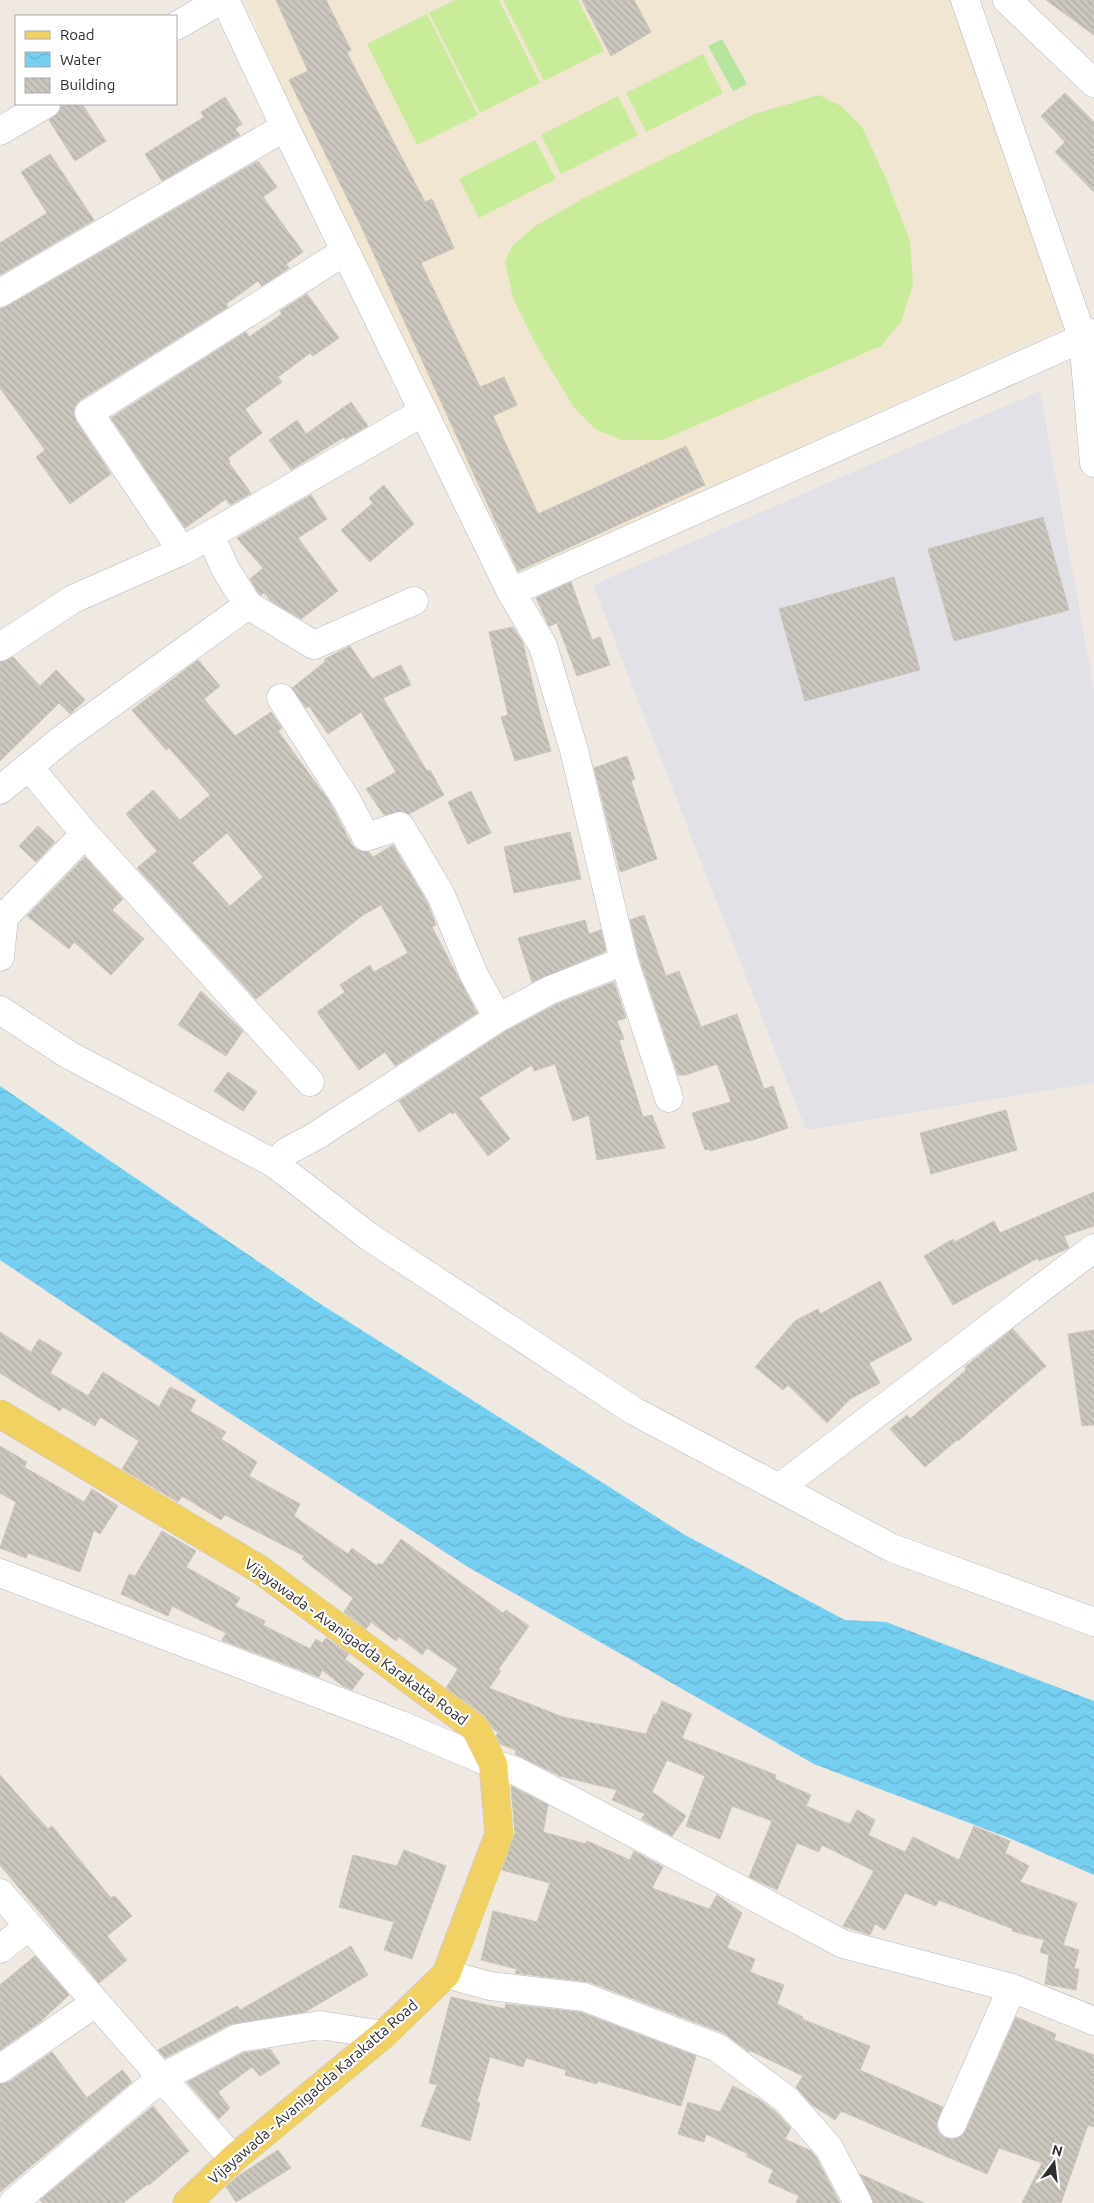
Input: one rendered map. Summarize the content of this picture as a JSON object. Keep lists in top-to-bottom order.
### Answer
{
  "streets": {
    "main road": ["Vijayawada - Avanigadda Karakatta Road"]
  },
  "legend": ["Road", "Water", "Building"],
  "north": "top"
}
